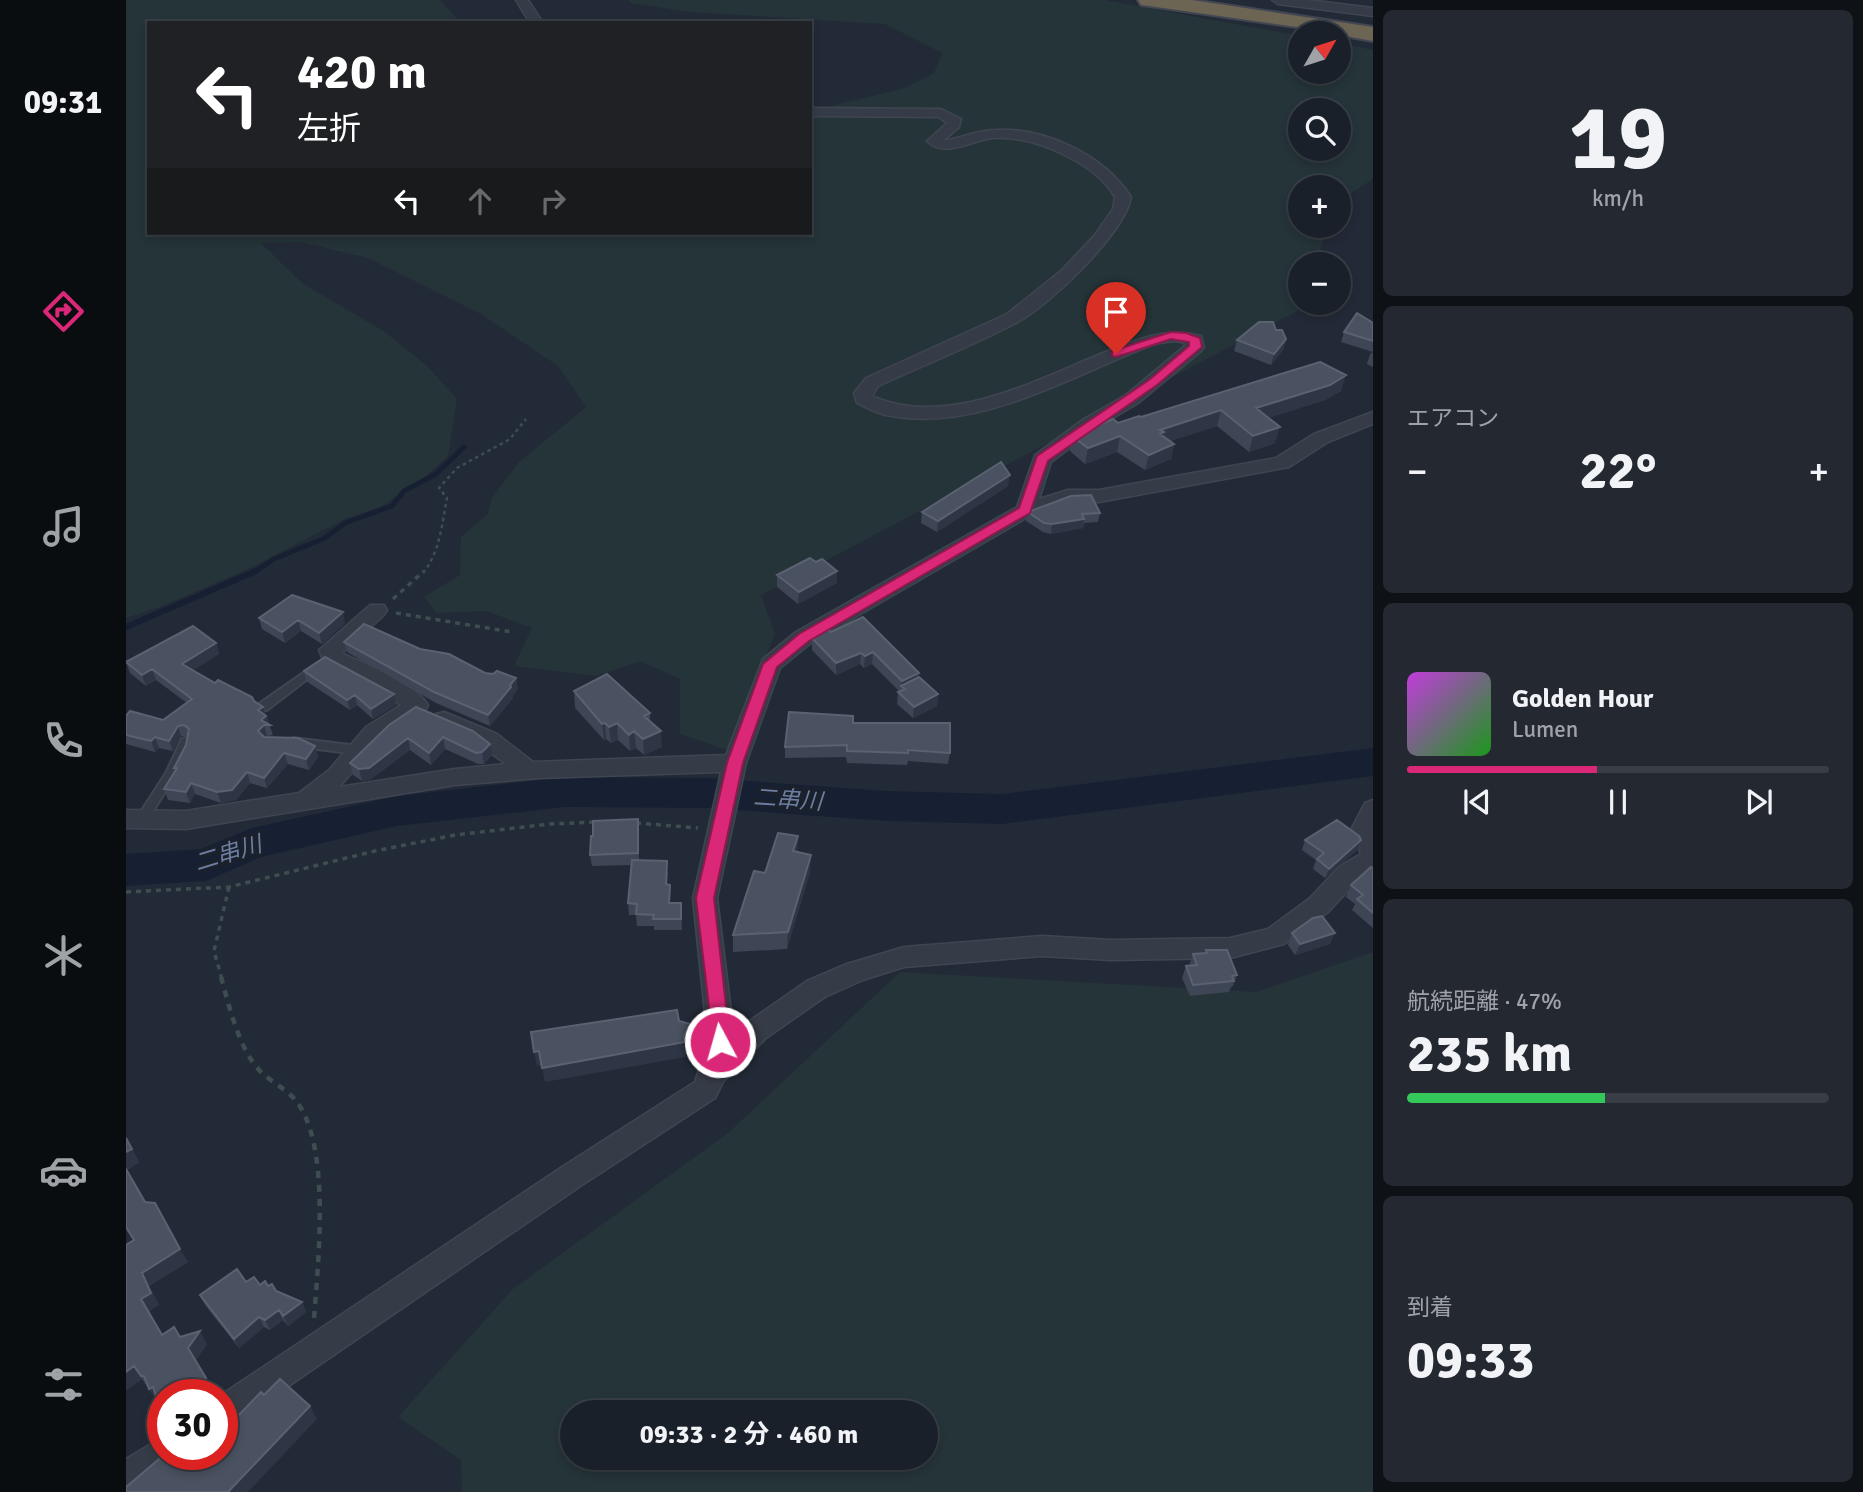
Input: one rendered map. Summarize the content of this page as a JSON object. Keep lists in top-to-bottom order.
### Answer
{
  "water": ["二串川"],
  "north": "top right",
  "page": {
    "tabs": "09:31",
    "tile": [
      ["19", "km/h"],
      "エアコン",
      ["航続距離 · 47%", "235 km"],
      ["到着", "09:33"]
    ],
    "map_buttons": ["+", "−"],
    "turn": ["420 m", "左折"],
    "heat": ["−", "22°", "+"],
    "song": ["Golden Hour", "Lumen"],
    "limit": "30",
    "trip": "09:33 · 2 分 · 460 m"
  }
}
